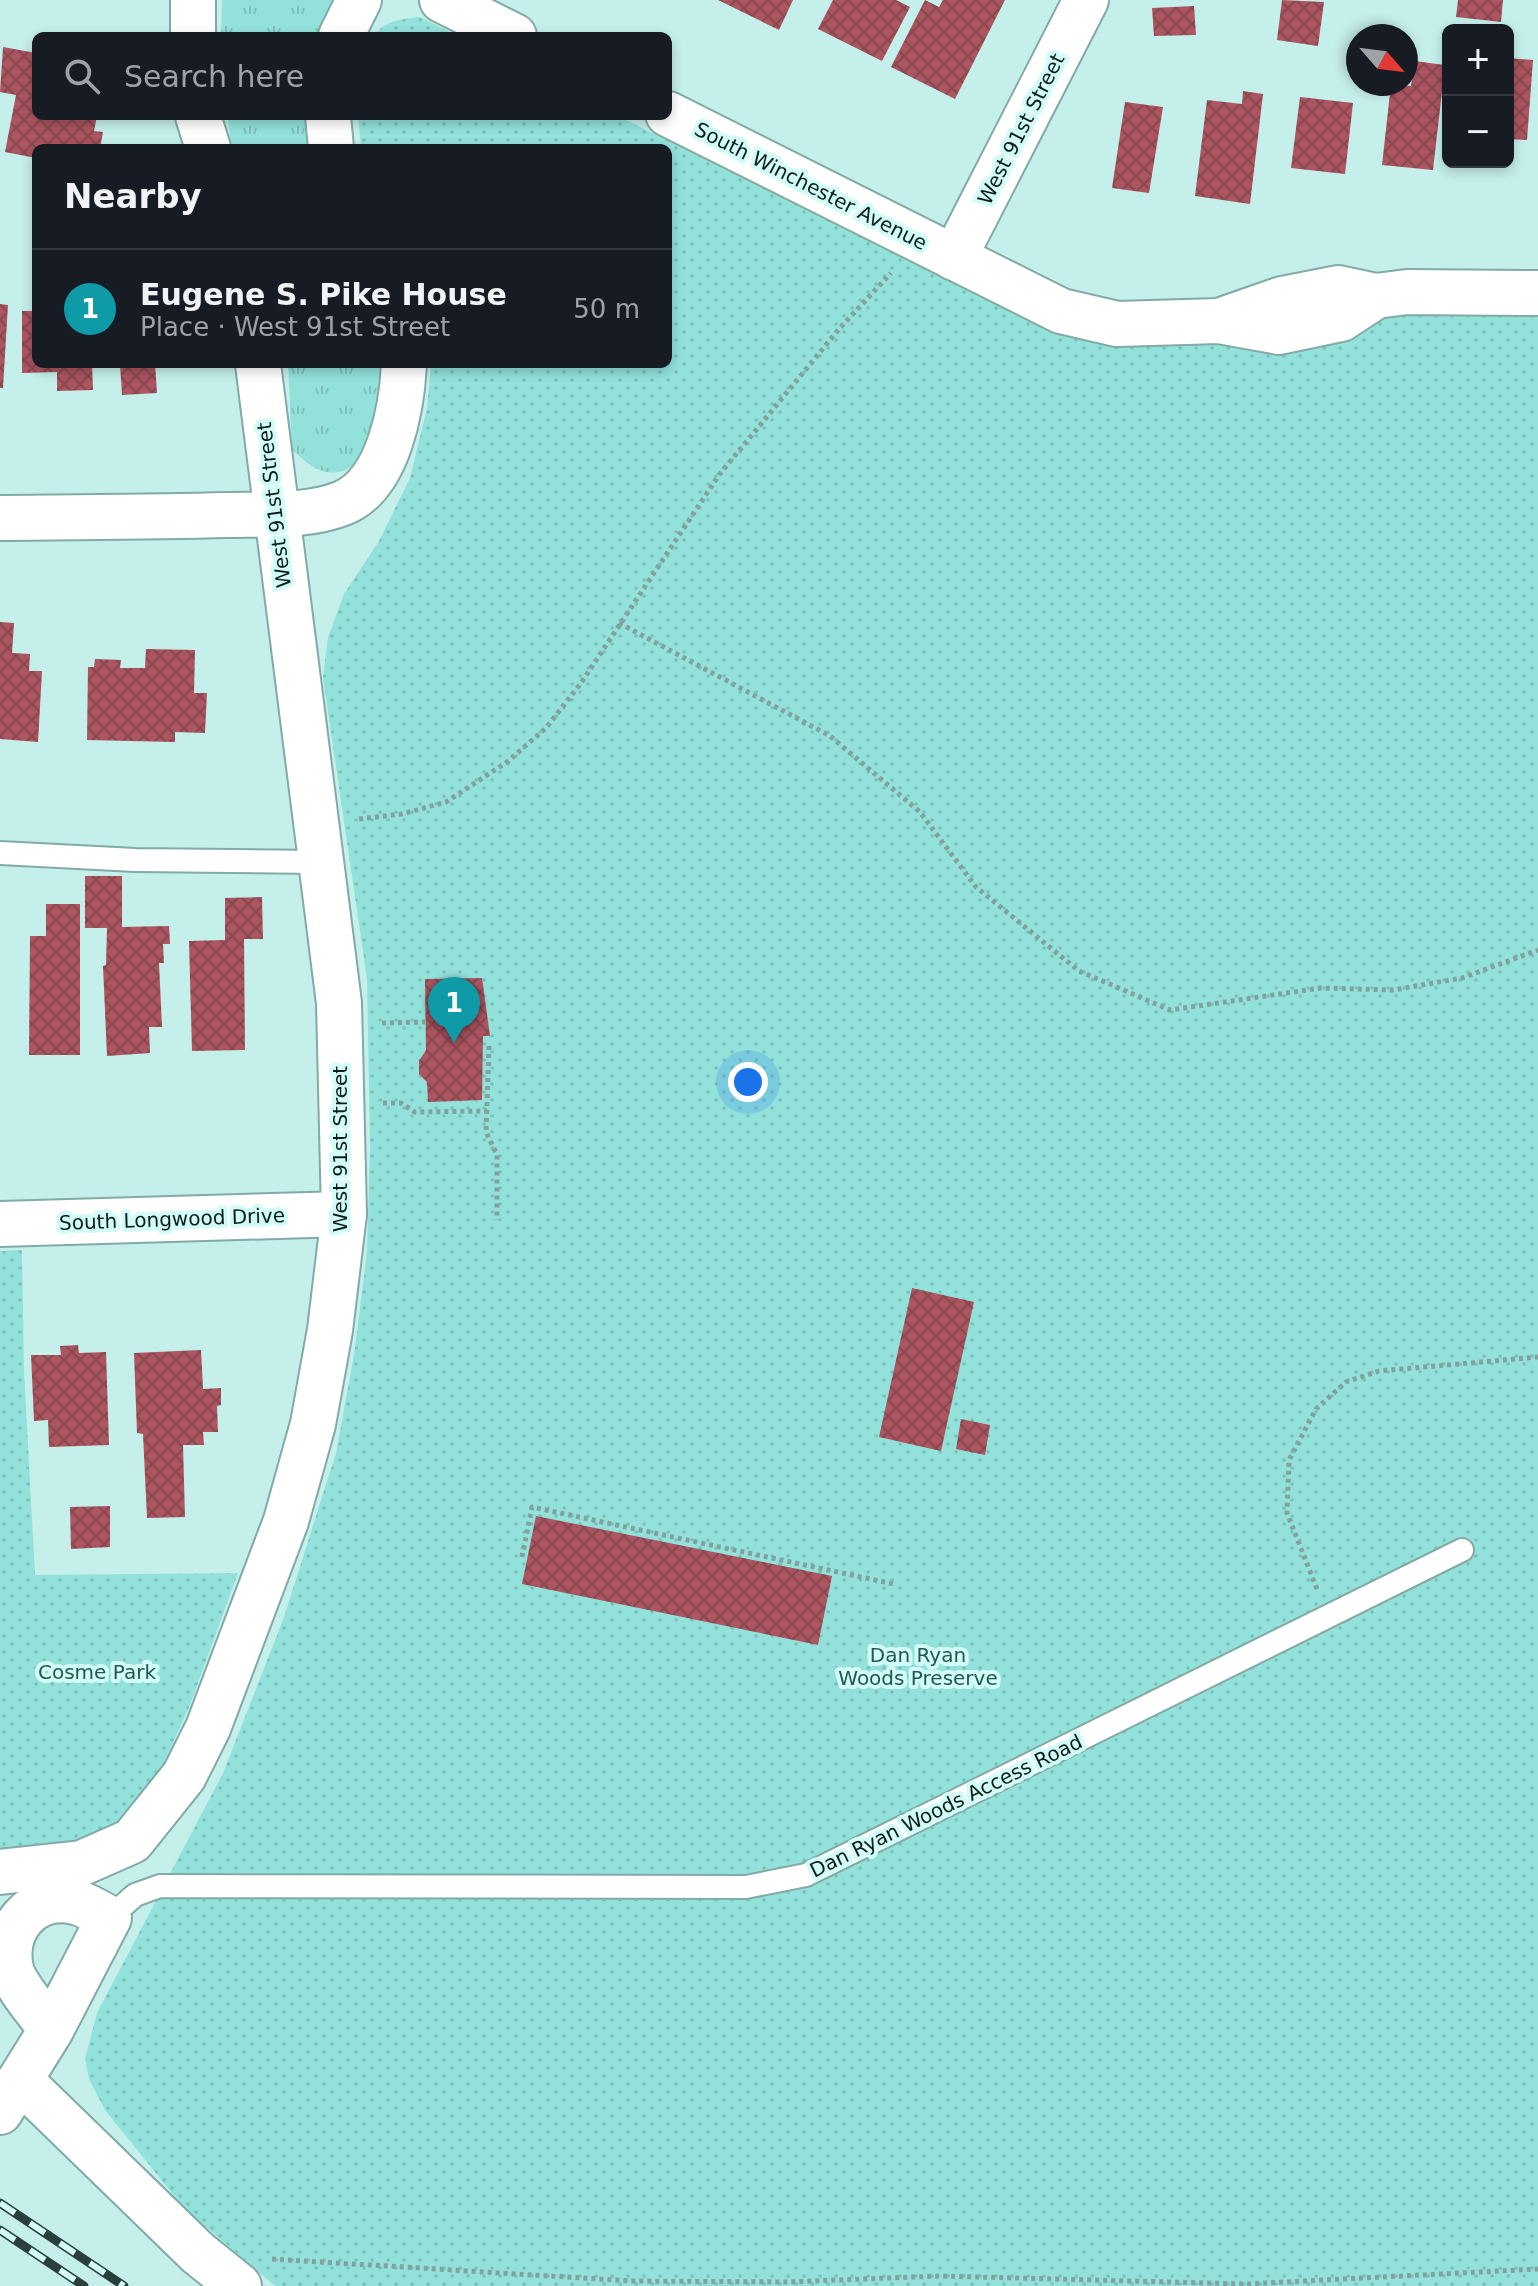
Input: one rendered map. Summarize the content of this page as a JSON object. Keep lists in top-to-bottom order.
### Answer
{
  "streets": {
    "street": ["West 91st Street", "South Winchester Avenue", "South Longwood Drive"],
    "lane": ["Dan Ryan Woods Access Road"]
  },
  "crossings": [
    ["West 91st Street", "South Winchester Avenue"],
    ["West 91st Street", "South Longwood Drive"]
  ],
  "parks": ["Dan Ryan Woods Preserve", "Cosme Park"],
  "north": "bottom right",
  "page": {
    "map_buttons": ["+", "−"],
    "search": "Search here",
    "heading": "Nearby",
    "list": [
      {
        "mark": "1",
        "name": "Eugene S. Pike House",
        "note": "Place · West 91st Street",
        "value": "50 m"
      }
    ],
    "pins": "1"
  }
}
